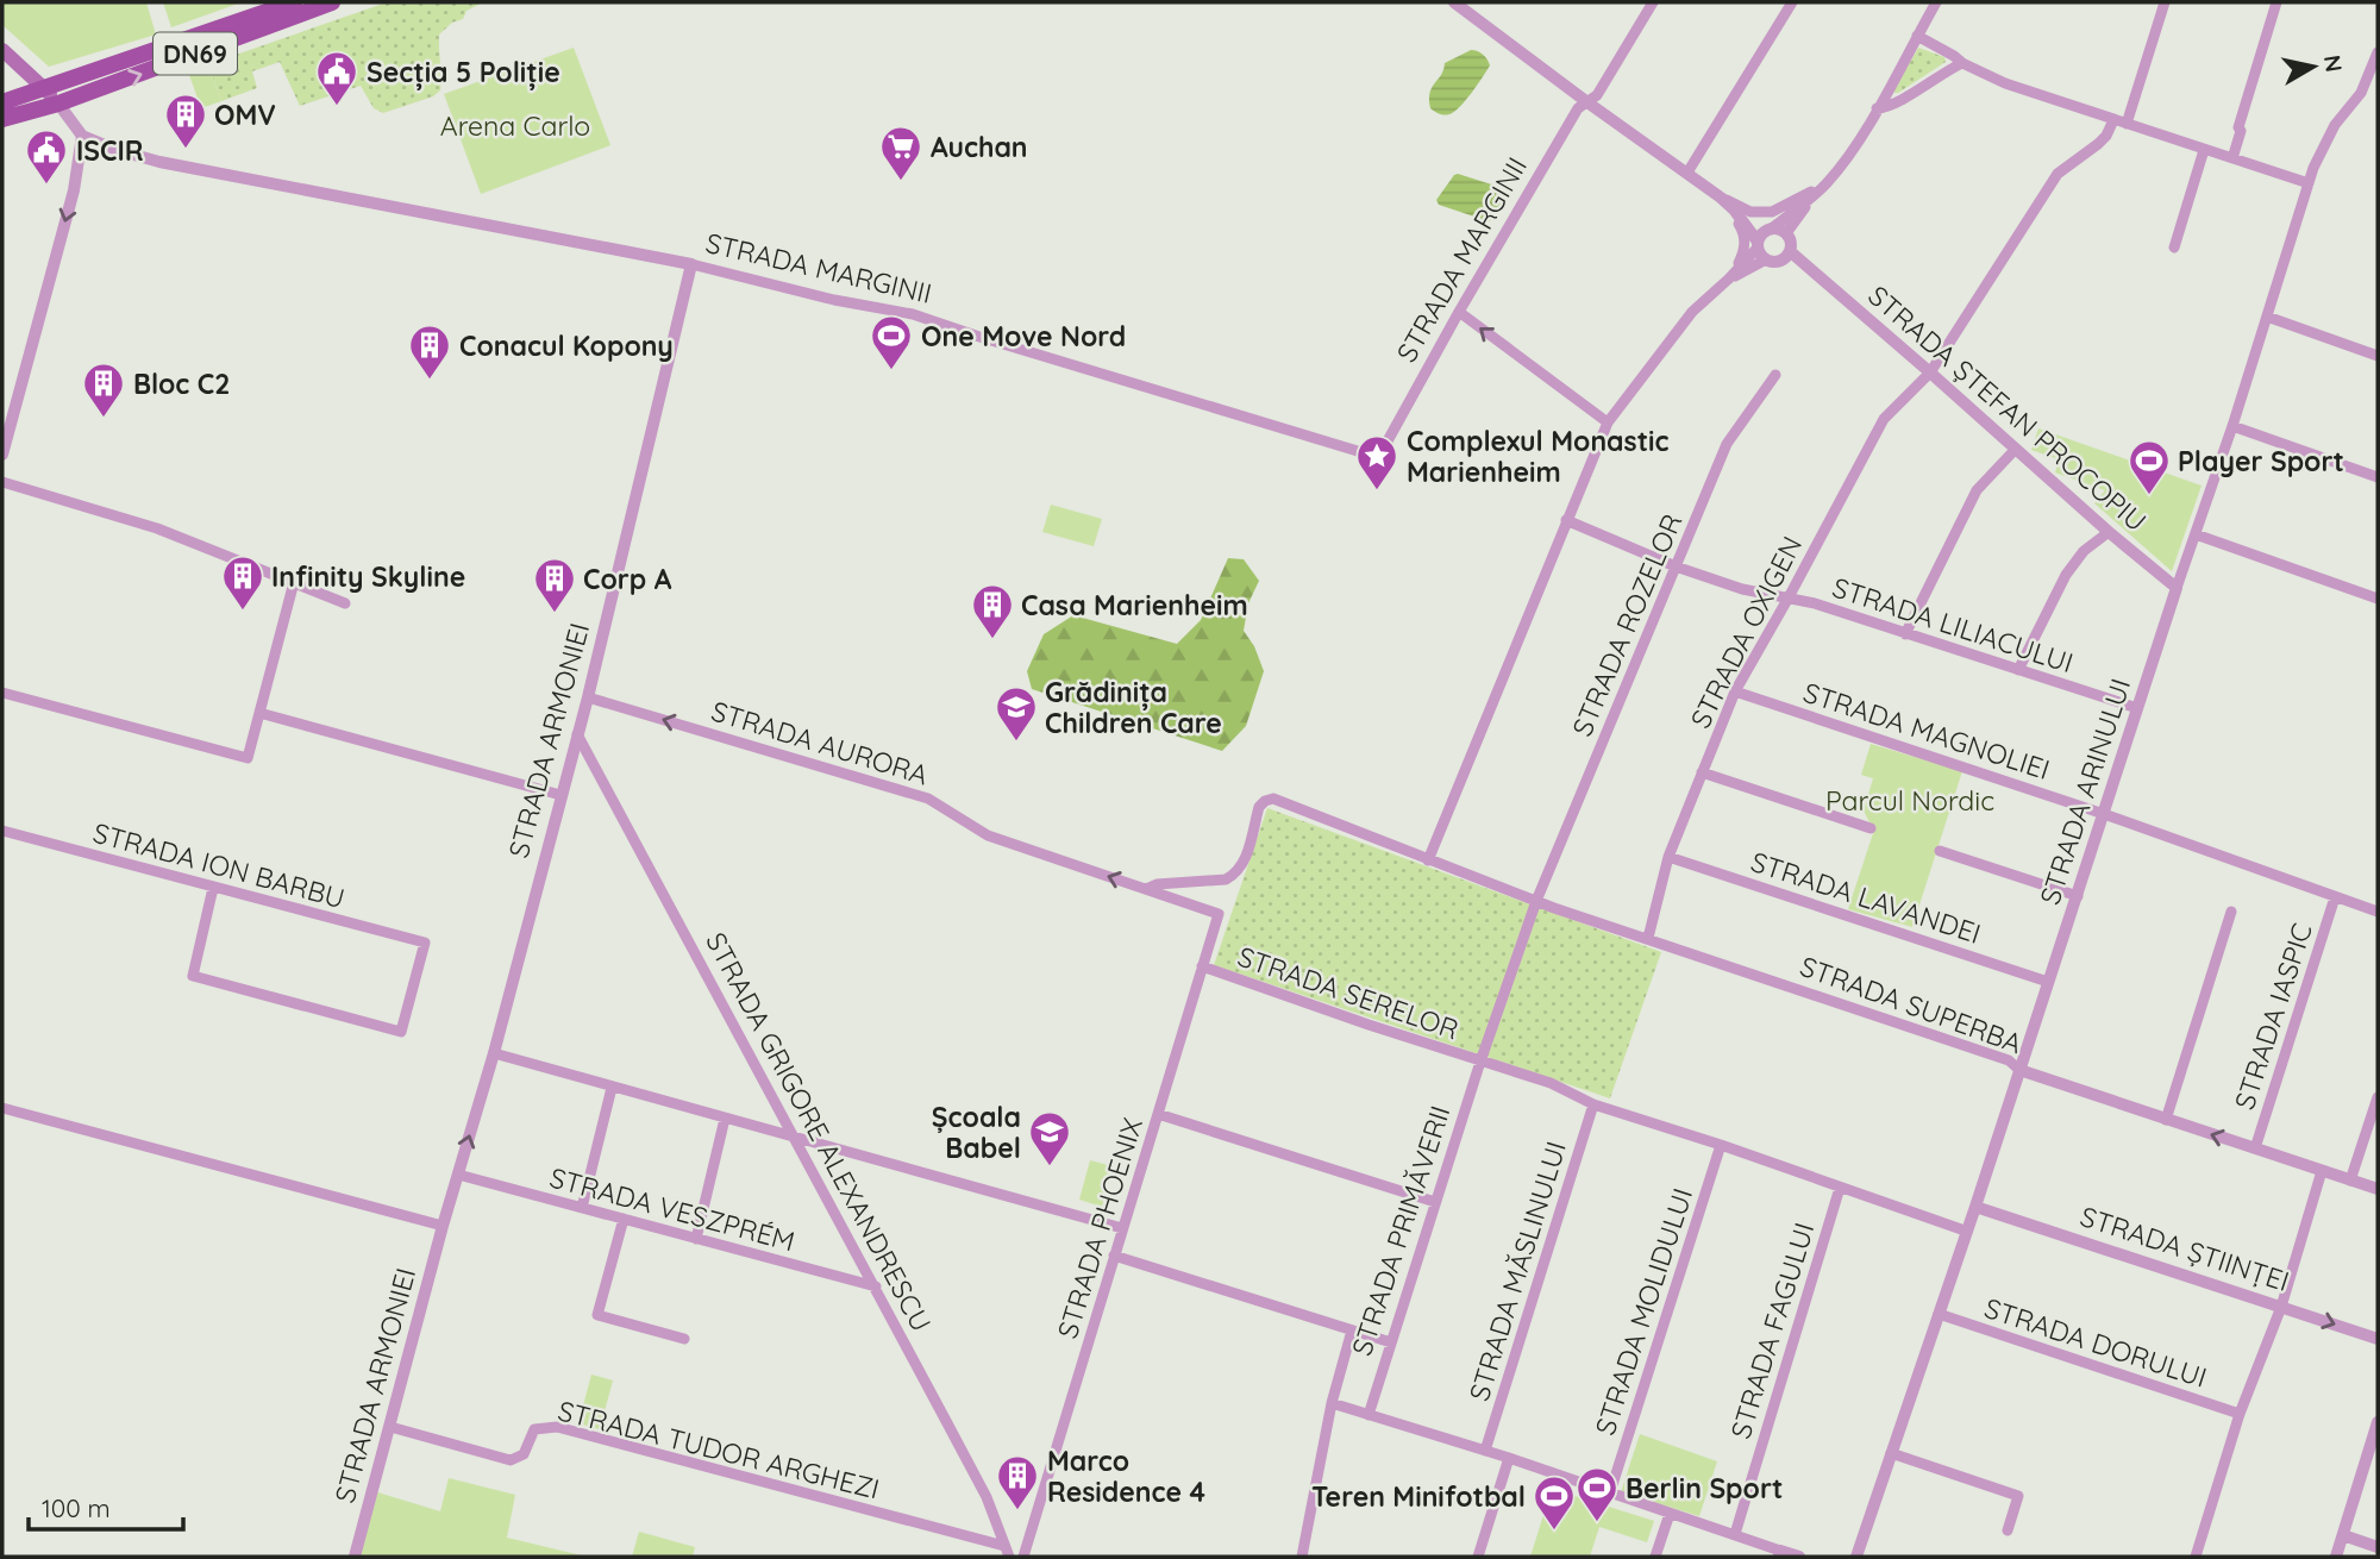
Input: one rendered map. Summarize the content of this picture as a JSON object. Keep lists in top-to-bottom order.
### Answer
{
  "streets": {
    "main road": ["DN69"],
    "street": [
      "STRADA MARGINII",
      "STRADA ȘTEFAN PROCOPIU",
      "STRADA ROZELOR",
      "STRADA LILIACULUI",
      "STRADA OXIGEN",
      "STRADA MAGNOLIEI",
      "STRADA ARMONIEI",
      "STRADA AURORA",
      "STRADA ARINULUI",
      "STRADA ION BARBU",
      "STRADA LAVANDEI",
      "STRADA SERELOR",
      "STRADA SUPERBA",
      "STRADA IASPIC",
      "STRADA GRIGORE ALEXANDRESCU",
      "STRADA VESZPRÉM",
      "STRADA PHOENIX",
      "STRADA PRIMĂVERII",
      "STRADA ȘTIINȚEI",
      "STRADA MĂSLINULUI",
      "STRADA MOLIDULUI",
      "STRADA FAGULUI",
      "STRADA DORULUI",
      "STRADA TUDOR ARGHEZI"
    ]
  },
  "crossings": [
    ["STRADA MARGINII", "STRADA ARMONIEI"],
    ["STRADA ȘTEFAN PROCOPIU", "STRADA OXIGEN"],
    ["STRADA ȘTEFAN PROCOPIU", "STRADA ARINULUI"],
    ["STRADA ROZELOR", "STRADA LILIACULUI"],
    ["STRADA ROZELOR", "STRADA SERELOR"],
    ["STRADA ROZELOR", "STRADA SUPERBA"],
    ["STRADA ROZELOR", "STRADA PRIMĂVERII"],
    ["STRADA LILIACULUI", "STRADA OXIGEN"],
    ["STRADA LILIACULUI", "STRADA ARINULUI"],
    ["STRADA OXIGEN", "STRADA MAGNOLIEI"],
    ["STRADA OXIGEN", "STRADA LAVANDEI"],
    ["STRADA OXIGEN", "STRADA SUPERBA"],
    ["STRADA MAGNOLIEI", "STRADA ARINULUI"],
    ["STRADA MAGNOLIEI", "STRADA IASPIC"],
    ["STRADA ARMONIEI", "STRADA AURORA"],
    ["STRADA ARMONIEI", "STRADA GRIGORE ALEXANDRESCU"],
    ["STRADA ARMONIEI", "STRADA VESZPRÉM"],
    ["STRADA ARMONIEI", "STRADA TUDOR ARGHEZI"],
    ["STRADA AURORA", "STRADA SUPERBA"],
    ["STRADA AURORA", "STRADA PHOENIX"],
    ["STRADA ARINULUI", "STRADA LAVANDEI"],
    ["STRADA ARINULUI", "STRADA SUPERBA"],
    ["STRADA ARINULUI", "STRADA ȘTIINȚEI"],
    ["STRADA ARINULUI", "STRADA DORULUI"],
    ["STRADA SERELOR", "STRADA PHOENIX"],
    ["STRADA SERELOR", "STRADA PRIMĂVERII"],
    ["STRADA SERELOR", "STRADA MĂSLINULUI"],
    ["STRADA SERELOR", "STRADA MOLIDULUI"],
    ["STRADA SERELOR", "STRADA FAGULUI"],
    ["STRADA SUPERBA", "STRADA IASPIC"],
    ["STRADA GRIGORE ALEXANDRESCU", "STRADA VESZPRÉM"],
    ["STRADA GRIGORE ALEXANDRESCU", "STRADA TUDOR ARGHEZI"]
  ],
  "one_way": ["STRADA AURORA"],
  "parks": ["Arena Carlo", "Parcul Nordic"],
  "places": {
    "public building": ["Secția 5 Poliție", "ISCIR"],
    "building": [
      "OMV",
      "Conacul Kopony",
      "Bloc C2",
      "Infinity Skyline",
      "Corp A",
      "Casa Marienheim",
      "Marco Residence 4"
    ],
    "supermarket": ["Auchan"],
    "sports": [
      "One Move Nord",
      "Player Sport",
      "Berlin Sport",
      "Teren Minifotbal"
    ],
    "place": ["Complexul Monastic Marienheim"],
    "school or university": ["Grădinița Children Care", "Școala Babel"]
  },
  "scale_bar": "100 m",
  "north": "right"
}
